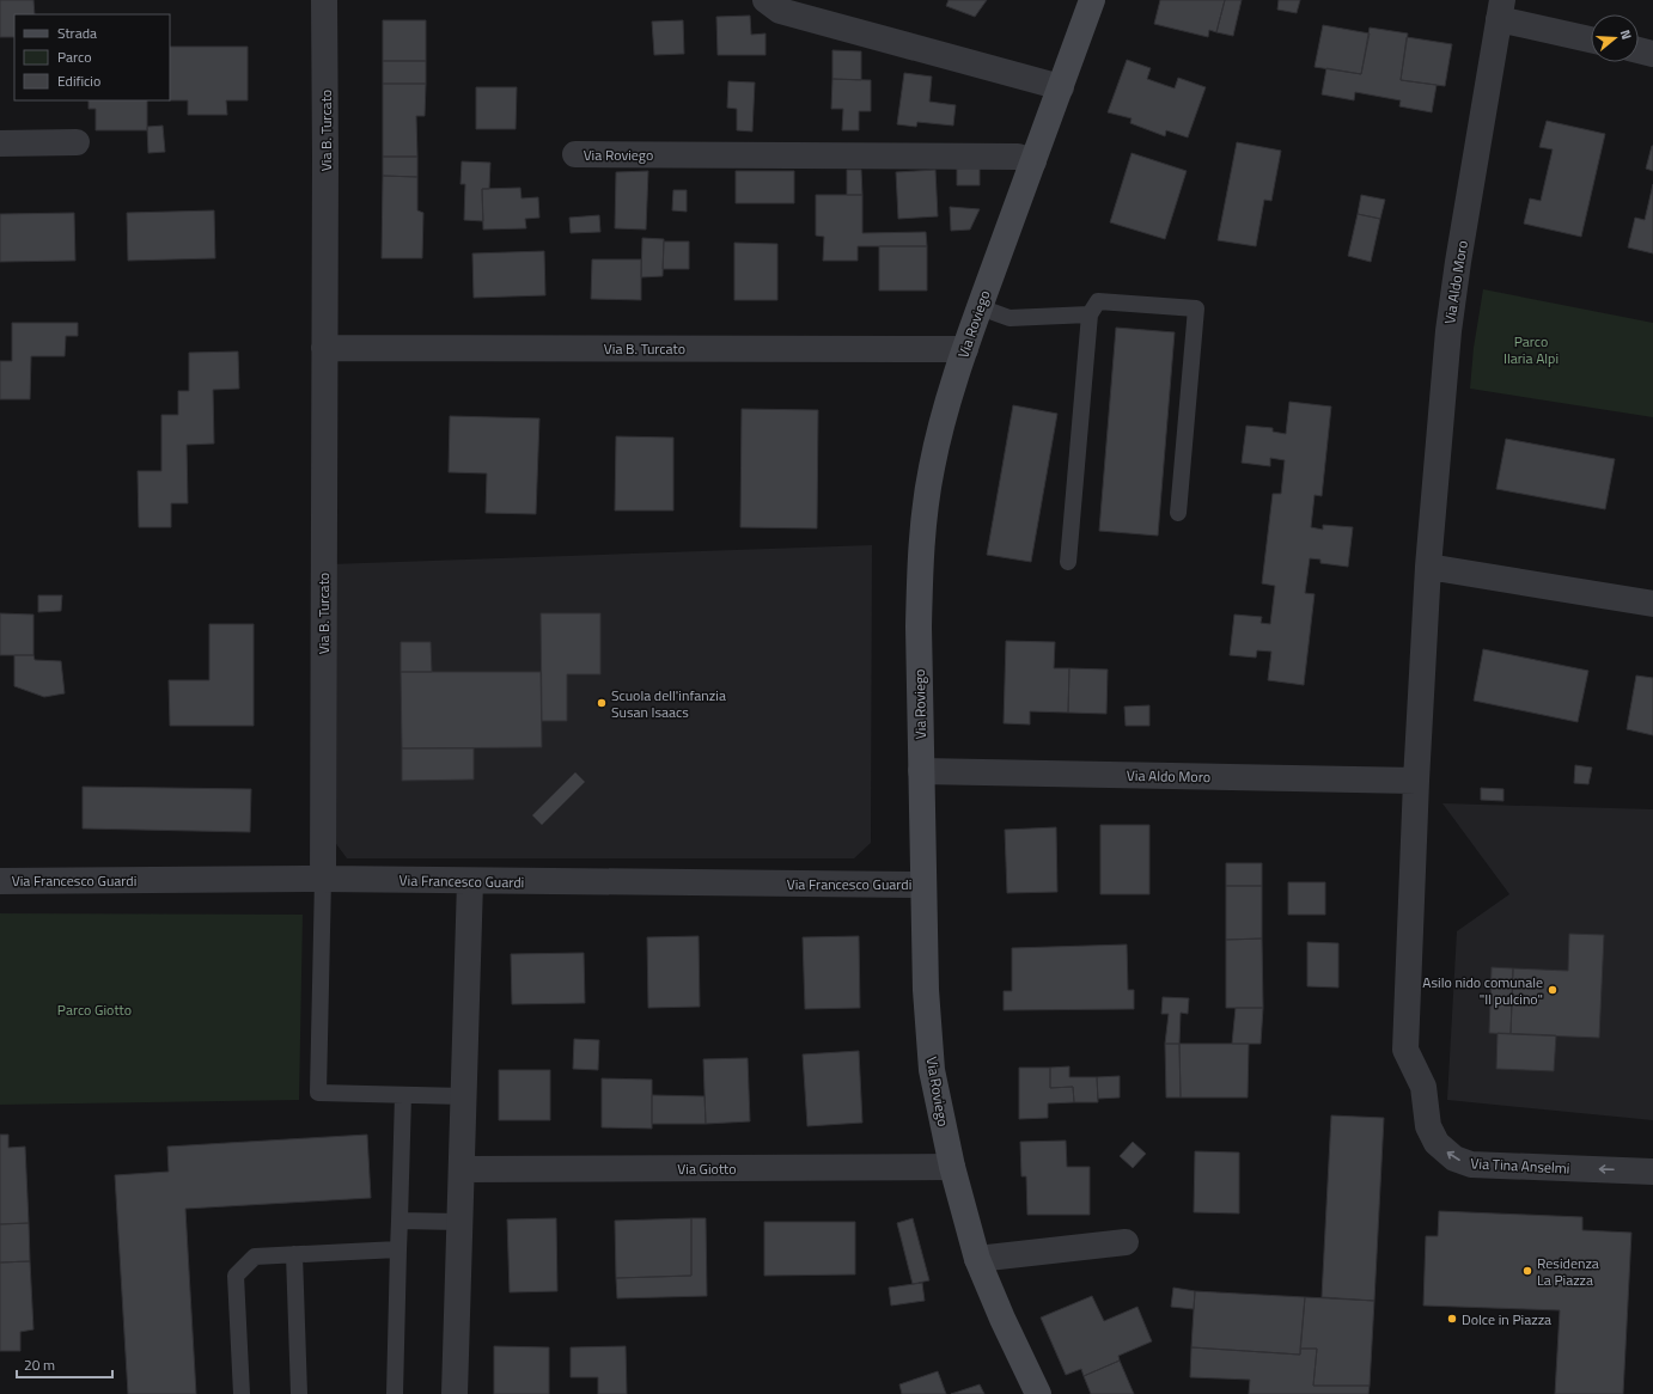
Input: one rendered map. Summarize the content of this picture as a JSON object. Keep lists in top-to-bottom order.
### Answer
{
  "streets": {
    "street": [
      "Via B. Turcato",
      "Via Roviego",
      "Via Aldo Moro",
      "Via Francesco Guardi",
      "Via Tina Anselmi",
      "Via Giotto"
    ]
  },
  "crossings": [
    ["Via B. Turcato", "Via Roviego"],
    ["Via B. Turcato", "Via Francesco Guardi"],
    ["Via Roviego", "Via Aldo Moro"],
    ["Via Roviego", "Via Francesco Guardi"],
    ["Via Roviego", "Via Giotto"],
    ["Via Aldo Moro", "Via Tina Anselmi"]
  ],
  "one_way": ["Via Tina Anselmi"],
  "parks": ["Parco Ilaria Alpi", "Parco Giotto"],
  "places": [
    "Scuola dell'infanzia Susan Isaacs",
    "Asilo nido comunale \"Il pulcino\"",
    "Residenza La Piazza",
    "Dolce in Piazza"
  ],
  "legend": ["Strada", "Parco", "Edificio"],
  "scale_bar": "20 m",
  "north": "right"
}
